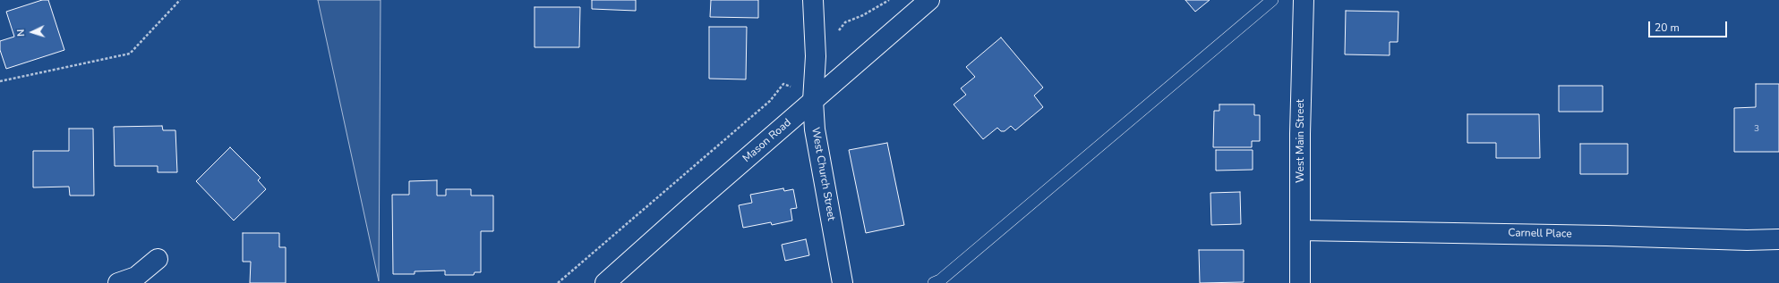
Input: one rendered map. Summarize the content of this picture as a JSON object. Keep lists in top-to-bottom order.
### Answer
{
  "streets": {
    "street": [
      "Mason Road",
      "West Main Street",
      "West Church Street",
      "Carnell Place"
    ]
  },
  "crossings": [
    ["Mason Road", "West Church Street"],
    ["West Main Street", "Carnell Place"]
  ],
  "house_numbers": ["3"],
  "scale_bar": "20 m",
  "north": "left"
}
